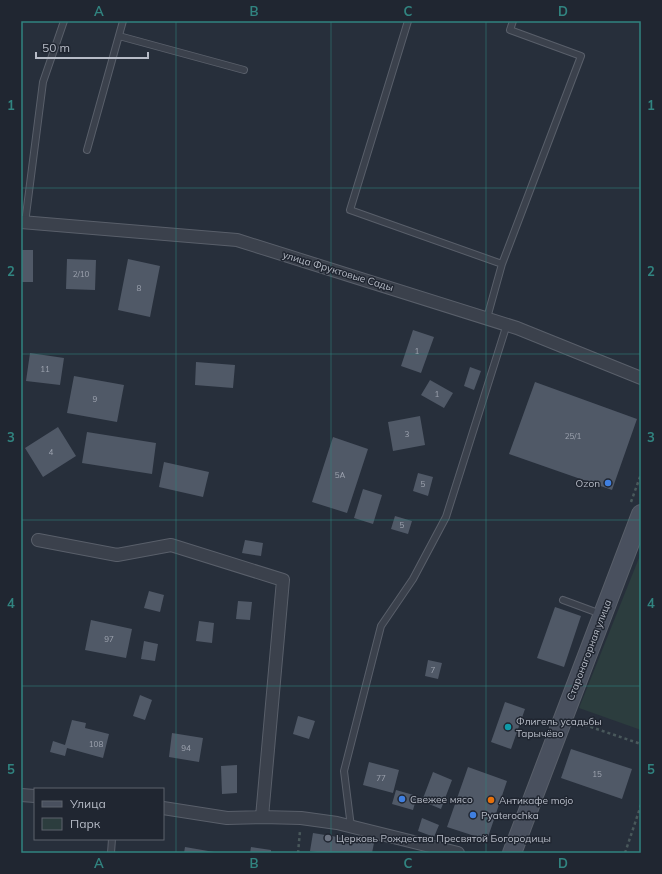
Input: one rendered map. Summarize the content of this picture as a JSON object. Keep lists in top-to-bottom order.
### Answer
{
  "streets": {
    "main road": ["Старонагорная улица"],
    "street": ["улица Фруктовые Сады"]
  },
  "places": [
    "Ozon",
    "Флигель усадьбы Тарычёво",
    "Свежее мясо",
    "Антикафе mojo",
    "Pyaterochka",
    "Церковь Рождества Пресвятой Богородицы"
  ],
  "house_numbers": [
    "2/10",
    "8",
    "1",
    "11",
    "1",
    "9",
    "3",
    "25/1",
    "4",
    "5А",
    "5",
    "5",
    "97",
    "7",
    "108",
    "94",
    "15",
    "77"
  ],
  "legend": ["Улица", "Парк"],
  "scale_bar": "50 m",
  "grid": {
    "columns": [
      "A",
      "B",
      "C",
      "D"
    ],
    "rows": [
      "1",
      "2",
      "3",
      "4",
      "5"
    ]
  }
}
